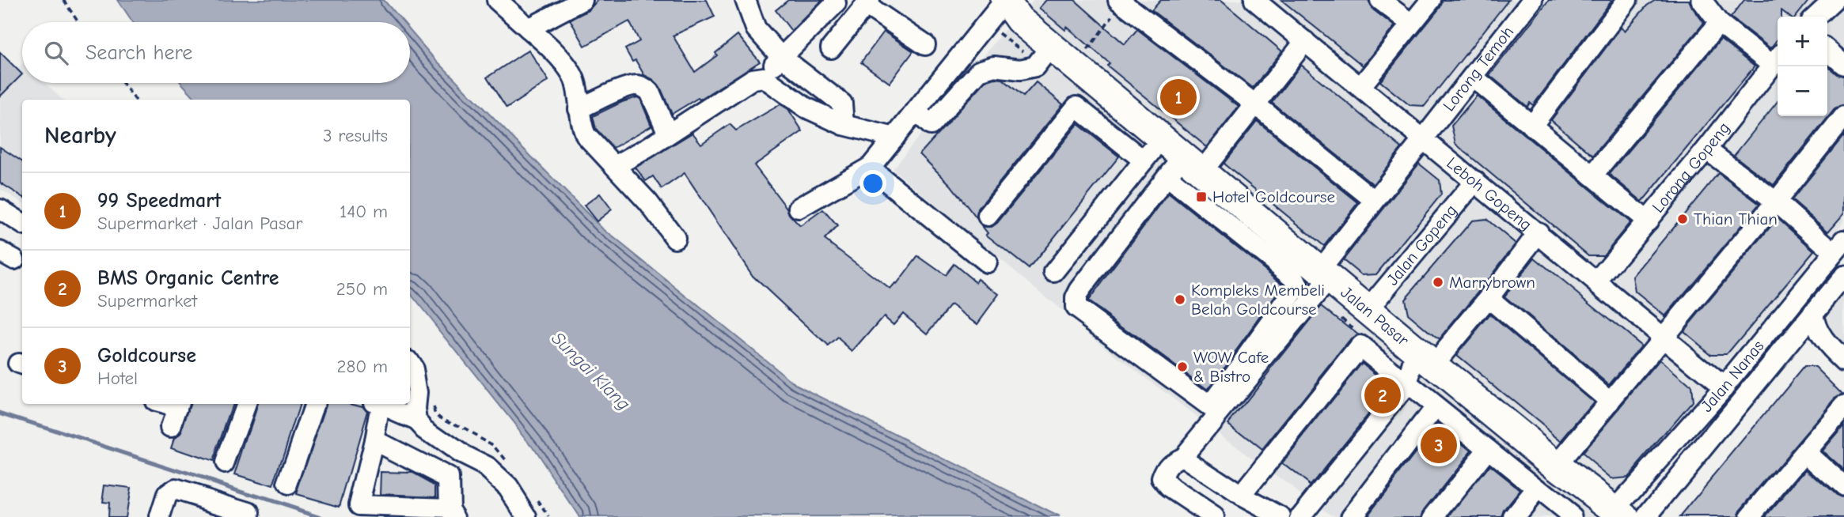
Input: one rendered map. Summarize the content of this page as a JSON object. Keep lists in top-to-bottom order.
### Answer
{
  "streets": {
    "highway": ["Jalan Pasar"],
    "street": [
      "Lorong Temoh",
      "Lorong Gopeng",
      "Leboh Gopeng",
      "Jalan Gopeng",
      "Jalan Nanas"
    ]
  },
  "crossings": [
    ["Lorong Temoh", "Leboh Gopeng"],
    ["Lorong Temoh", "Jalan Pasar"],
    ["Lorong Gopeng", "Leboh Gopeng"],
    ["Leboh Gopeng", "Jalan Gopeng"],
    ["Leboh Gopeng", "Jalan Nanas"],
    ["Jalan Gopeng", "Jalan Pasar"],
    ["Jalan Pasar", "Jalan Nanas"]
  ],
  "water": ["Sungai Klang"],
  "places": {
    "transit": ["Hotel Goldcourse"],
    "other": [
      "Thian Thian",
      "Marrybrown",
      "Kompleks Membeli Belah Goldcourse",
      "WOW Cafe & Bistro"
    ]
  },
  "page": {
    "map_buttons": ["+", "−"],
    "search": "Search here",
    "pins": ["1", "2", "3"],
    "heading": ["Nearby", "3 results"],
    "list": [
      {
        "mark": "1",
        "name": "99 Speedmart",
        "note": "Supermarket · Jalan Pasar",
        "value": "140 m"
      },
      {
        "mark": "2",
        "name": "BMS Organic Centre",
        "note": "Supermarket",
        "value": "250 m"
      },
      {
        "mark": "3",
        "name": "Goldcourse",
        "note": "Hotel",
        "value": "280 m"
      }
    ]
  }
}
